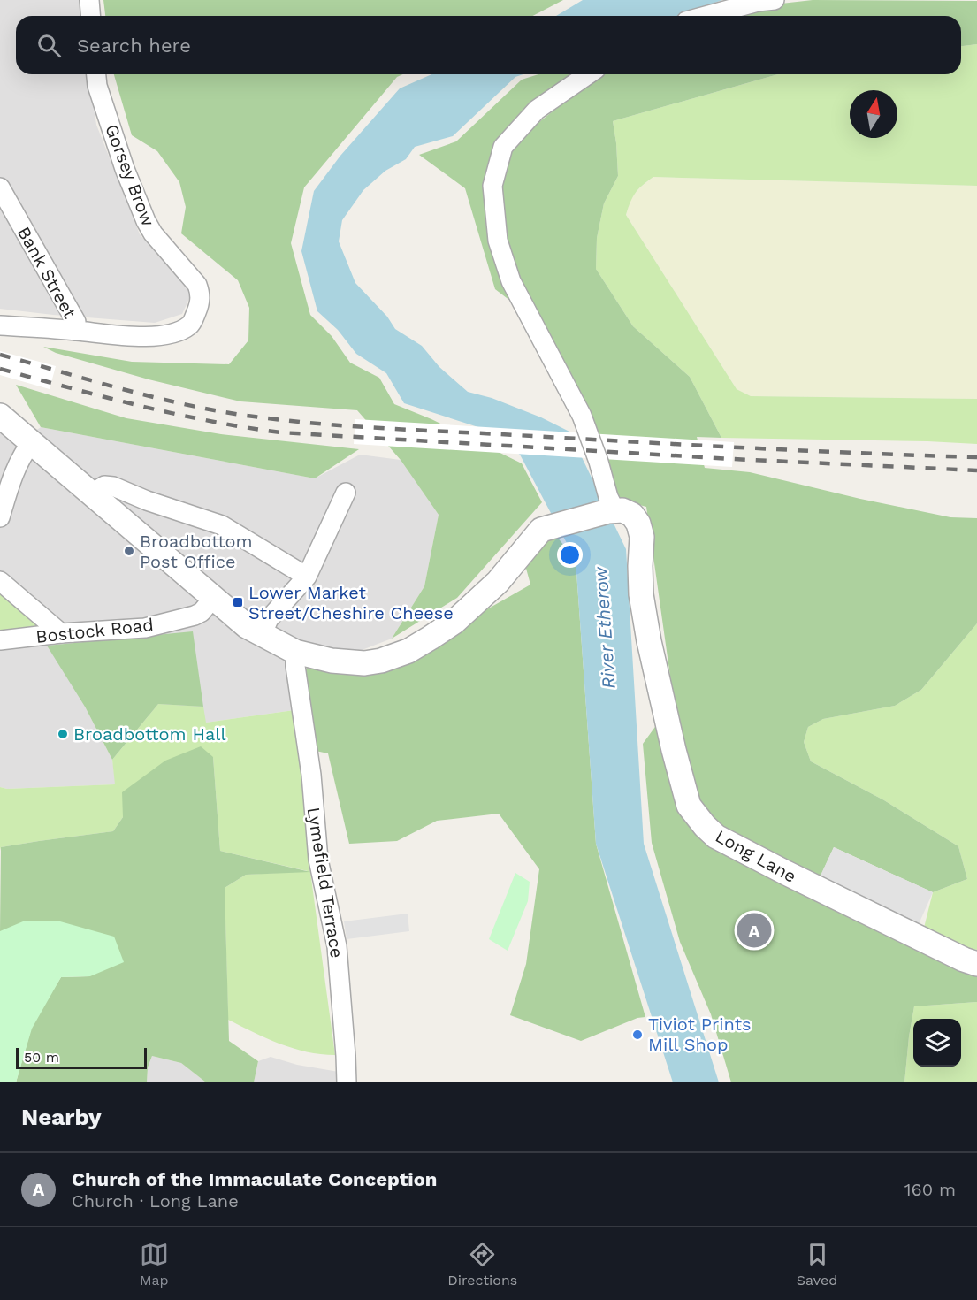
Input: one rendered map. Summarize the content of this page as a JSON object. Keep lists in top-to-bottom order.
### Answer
{
  "streets": {
    "street": [
      "Gorsey Brow",
      "Bank Street",
      "Bostock Road",
      "Long Lane",
      "Lymefield Terrace"
    ]
  },
  "crossings": [
    ["Gorsey Brow", "Bank Street"]
  ],
  "water": ["River Etherow"],
  "places": {
    "other": ["Broadbottom Post Office", "Broadbottom Hall", "Tiviot Prints Mill Shop"],
    "transit": ["Lower Market Street/Cheshire Cheese"]
  },
  "scale_bar": "50 m",
  "north": "top",
  "page": {
    "search": "Search here",
    "pins": "A",
    "scale": "50 m",
    "heading": "Nearby",
    "list": [
      {
        "mark": "A",
        "name": "Church of the Immaculate Conception",
        "note": "Church · Long Lane",
        "value": "160 m"
      }
    ],
    "nav": ["Map", "Directions", "Saved"]
  }
}
